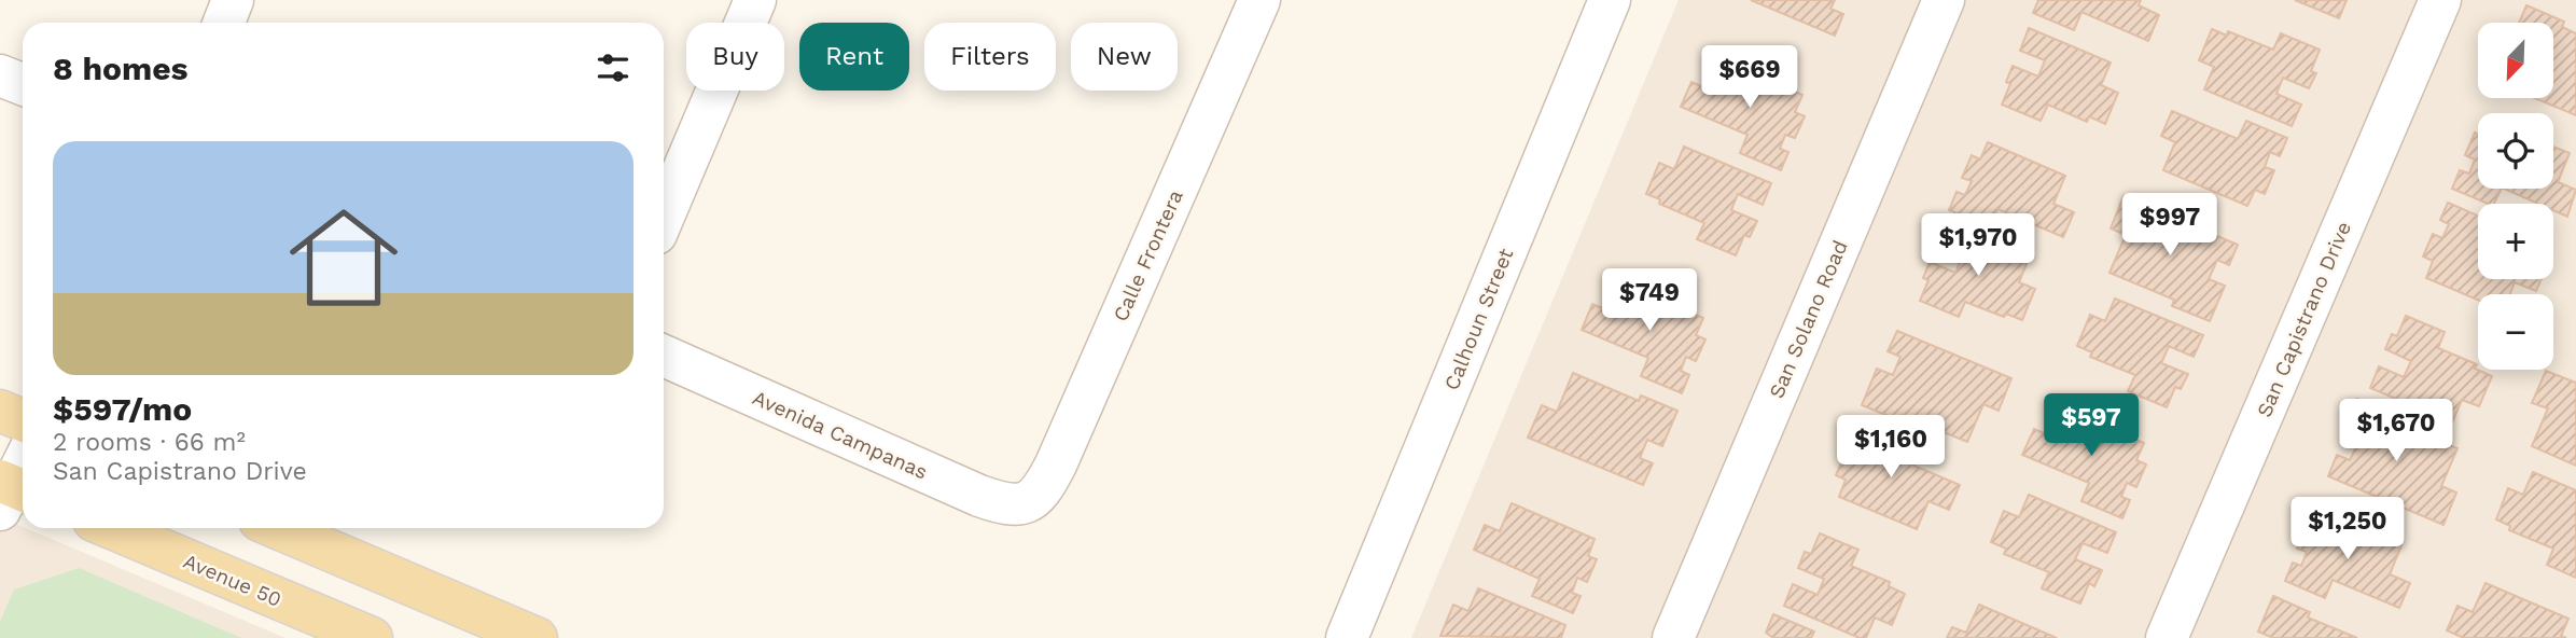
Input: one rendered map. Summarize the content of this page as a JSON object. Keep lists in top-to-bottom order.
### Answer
{
  "streets": {
    "main road": ["Avenue 50"],
    "street": [
      "Calle Frontera",
      "Calhoun Street",
      "San Solano Road",
      "San Capistrano Drive",
      "Avenida Campanas"
    ]
  },
  "crossings": [
    ["Calle Frontera", "Avenida Campanas"]
  ],
  "north": "bottom left",
  "page": {
    "map_buttons": ["+", "−"],
    "chip": [
      "Buy",
      "Rent",
      "Filters",
      "New"
    ],
    "heading": "8 homes",
    "price": [
      "$669",
      "$997",
      "$1,970",
      "$749",
      "$597",
      "$1,670",
      "$1,160",
      "$1,250"
    ],
    "list": [
      {
        "name": "$597/mo",
        "note": "2 rooms · 66 m² · San Capistrano Drive"
      }
    ]
  }
}
